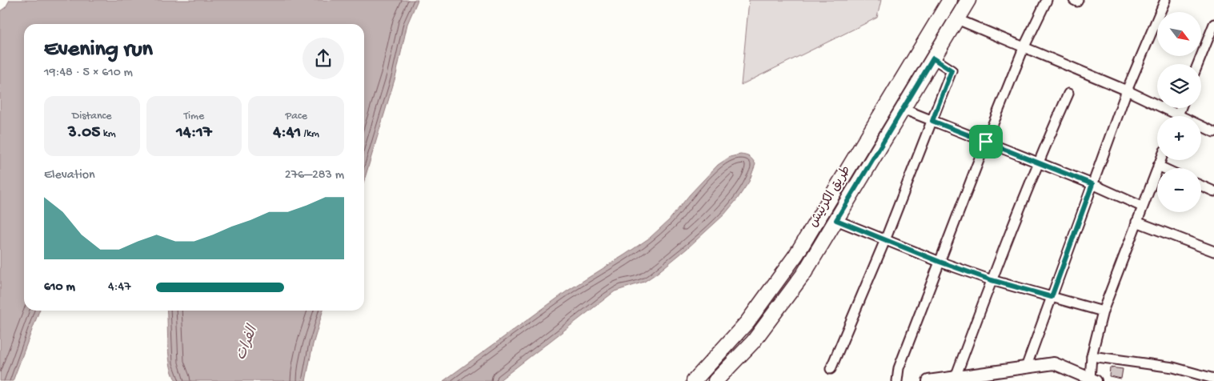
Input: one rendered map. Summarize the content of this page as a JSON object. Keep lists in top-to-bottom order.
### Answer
{
  "streets": {
    "main road": ["طريق الكرنيش"]
  },
  "water": ["الفرات"],
  "north": "bottom right",
  "page": {
    "map_buttons": ["+", "−"],
    "heading": ["Evening run", "19:48 · 5 × 610 m"],
    "stats": [
      ["Distance", "3.05 km"],
      ["Time", "14:17"],
      ["Pace", "4:41 /km"]
    ],
    "chart": ["Elevation", "276–283 m"],
    "list": [
      {
        "name": "610 m",
        "note": "4:47"
      }
    ]
  }
}
